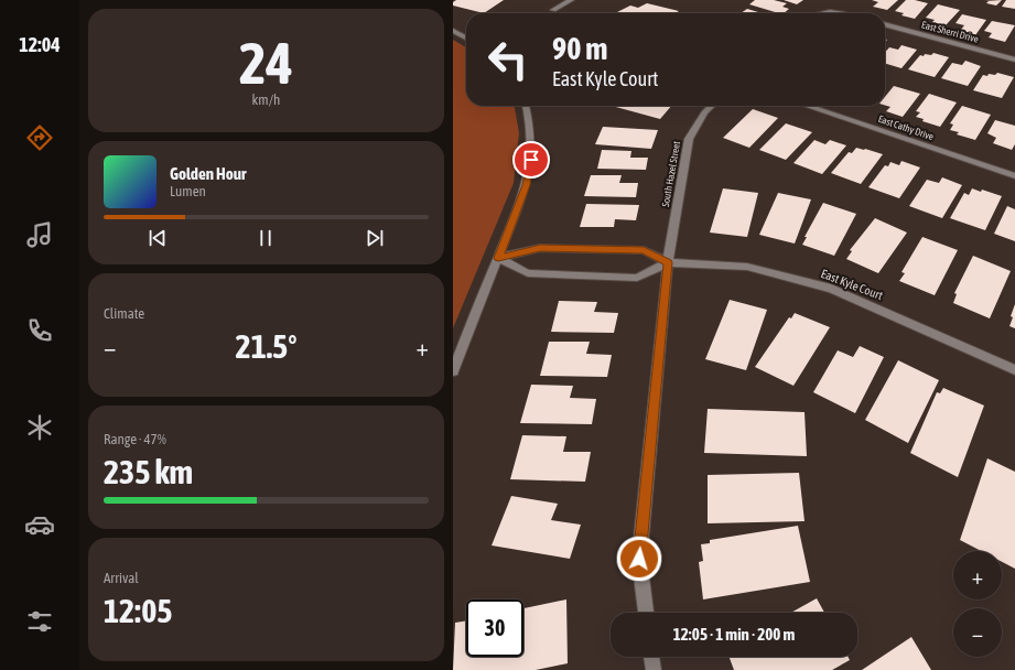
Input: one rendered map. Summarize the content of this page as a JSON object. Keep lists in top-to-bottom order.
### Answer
{
  "streets": {
    "street": [
      "East Sherri Drive",
      "East Cathy Drive",
      "South Hazel Street",
      "East Kyle Court"
    ]
  },
  "crossings": [
    ["South Hazel Street", "East Kyle Court"]
  ],
  "page": {
    "tabs": "12:04",
    "tile": [
      ["24", "km/h"],
      "Climate",
      ["Range · 47%", "235 km"],
      ["Arrival", "12:05"]
    ],
    "turn": ["90 m", "East Kyle Court"],
    "song": ["Golden Hour", "Lumen"],
    "heat": ["−", "21.5°", "+"],
    "map_buttons": ["+", "−"],
    "limit": "30",
    "trip": "12:05 · 1 min · 200 m"
  }
}
